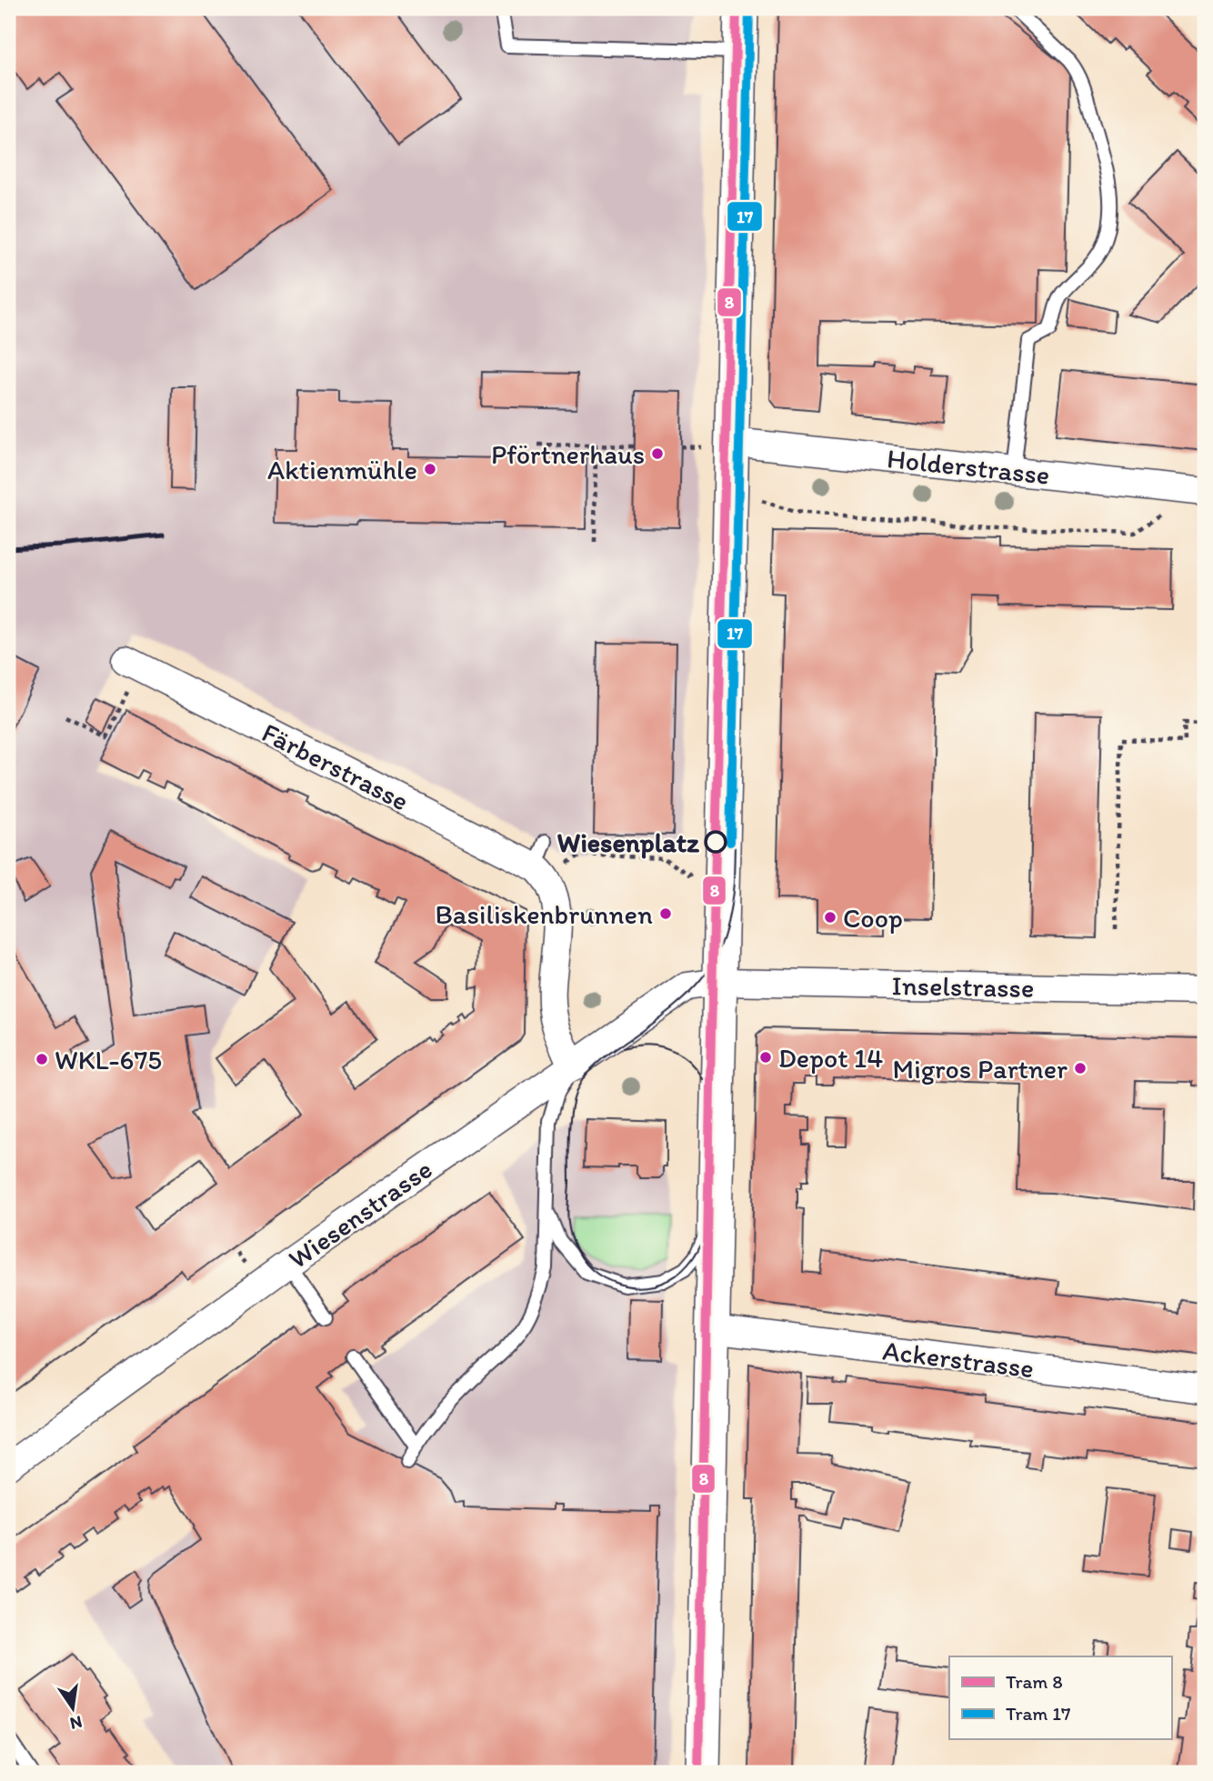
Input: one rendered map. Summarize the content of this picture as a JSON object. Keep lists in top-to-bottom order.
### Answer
{
  "streets": {
    "street": [
      "Holderstrasse",
      "Färberstrasse",
      "Inselstrasse",
      "Wiesenstrasse",
      "Ackerstrasse"
    ]
  },
  "crossings": [
    ["Inselstrasse", "Wiesenstrasse"]
  ],
  "places": [
    "Pförtnerhaus",
    "Aktienmühle",
    "Wiesenplatz",
    "Basiliskenbrunnen",
    "Coop",
    "Depot 14",
    "WKL-675",
    "Migros Partner"
  ],
  "lines": ["tram line 8", "tram line 17"],
  "legend": ["Tram 8", "Tram 17"],
  "north": "bottom"
}
